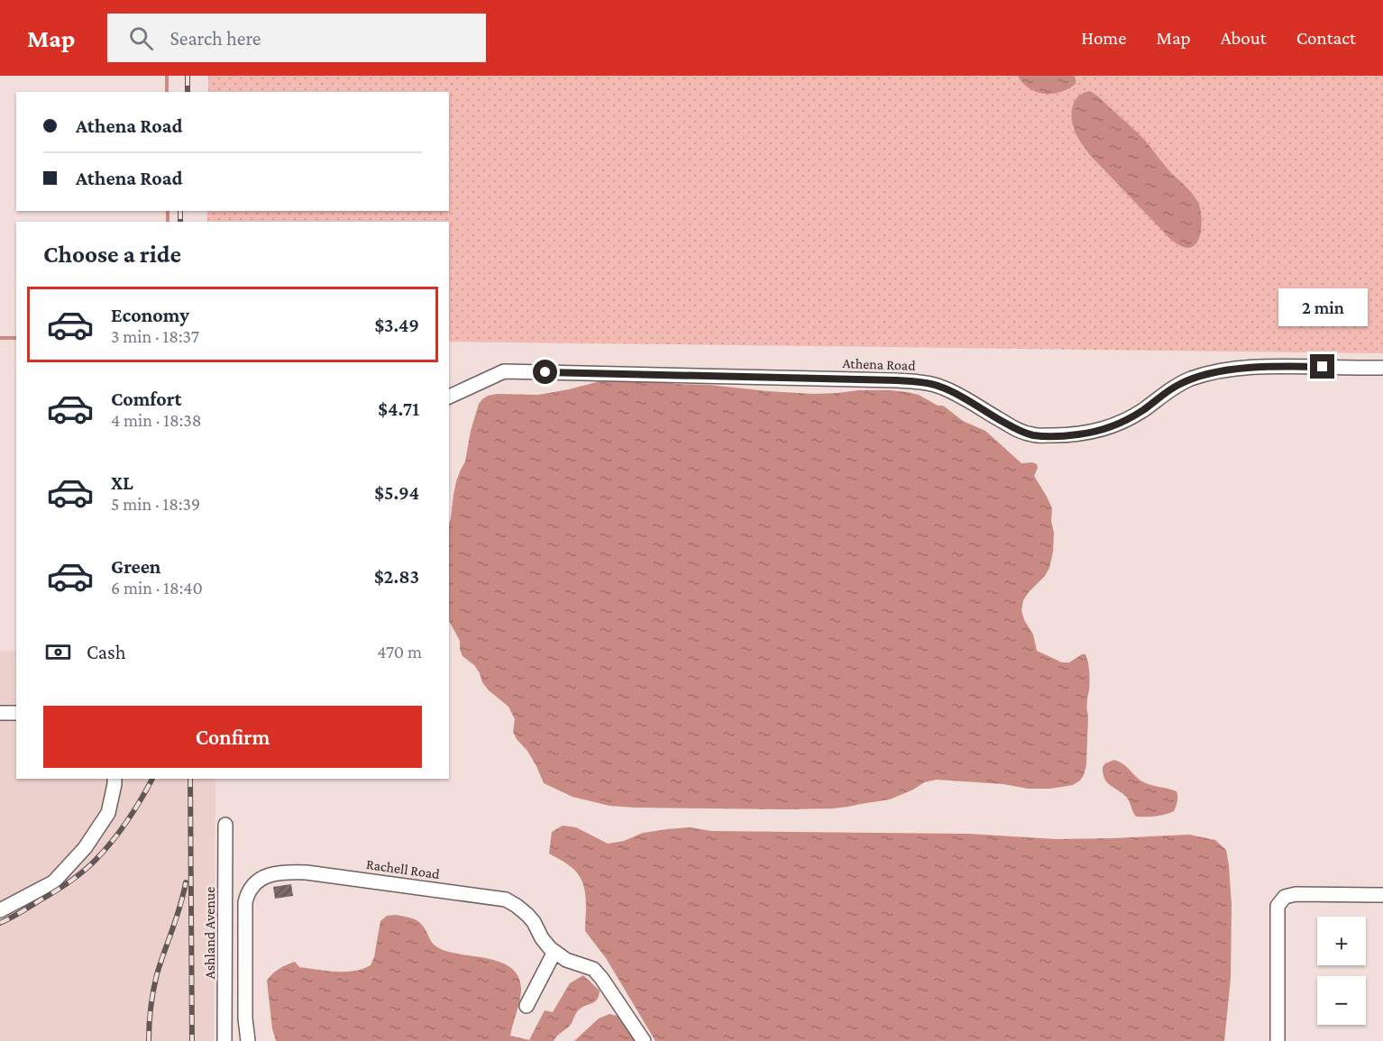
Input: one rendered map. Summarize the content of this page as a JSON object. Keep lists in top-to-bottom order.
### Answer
{
  "streets": {
    "street": ["Athena Road", "Rachell Road", "Ashland Avenue"]
  },
  "page": {
    "header": "Map",
    "search": "Search here",
    "nav": [
      "Home",
      "Map",
      "About",
      "Contact"
    ],
    "banner": ["Athena Road", "Athena Road"],
    "heading": "Choose a ride",
    "list": [
      {
        "name": "Economy",
        "note": "3 min · 18:37",
        "value": "$3.49"
      },
      {
        "name": "Comfort",
        "note": "4 min · 18:38",
        "value": "$4.71"
      },
      {
        "name": "XL",
        "note": "5 min · 18:39",
        "value": "$5.94"
      },
      {
        "name": "Green",
        "note": "6 min · 18:40",
        "value": "$2.83"
      }
    ],
    "bubble": "2 min",
    "pay": ["Cash", "470 m"],
    "buttons": "Confirm",
    "map_buttons": ["+", "−"]
  }
}
